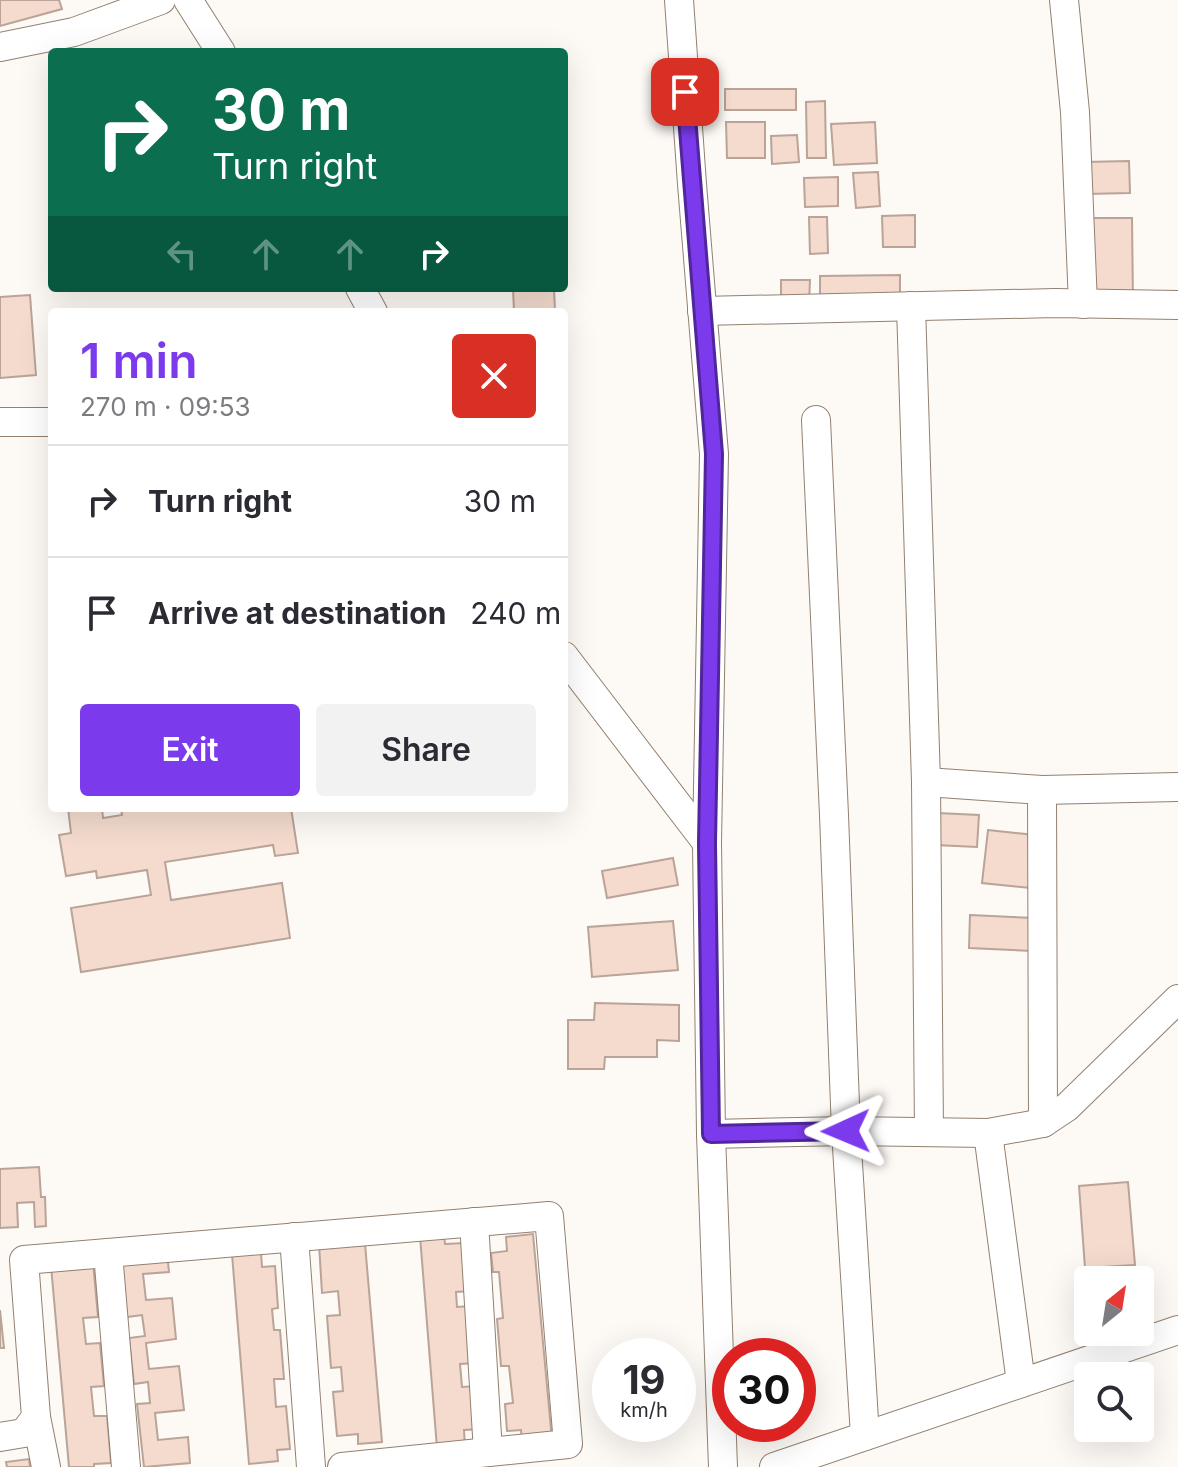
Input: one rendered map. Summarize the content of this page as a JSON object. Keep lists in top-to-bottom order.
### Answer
{
  "north": "top right",
  "page": {
    "turn": ["30 m", "Turn right"],
    "heading": ["1 min", "270 m · 09:53"],
    "list": [
      {
        "name": "Turn right",
        "value": "30 m"
      },
      {
        "name": "Arrive at destination",
        "value": "240 m"
      }
    ],
    "buttons": ["Exit", "Share"],
    "speed": "19 km/h",
    "limit": "30"
  }
}
